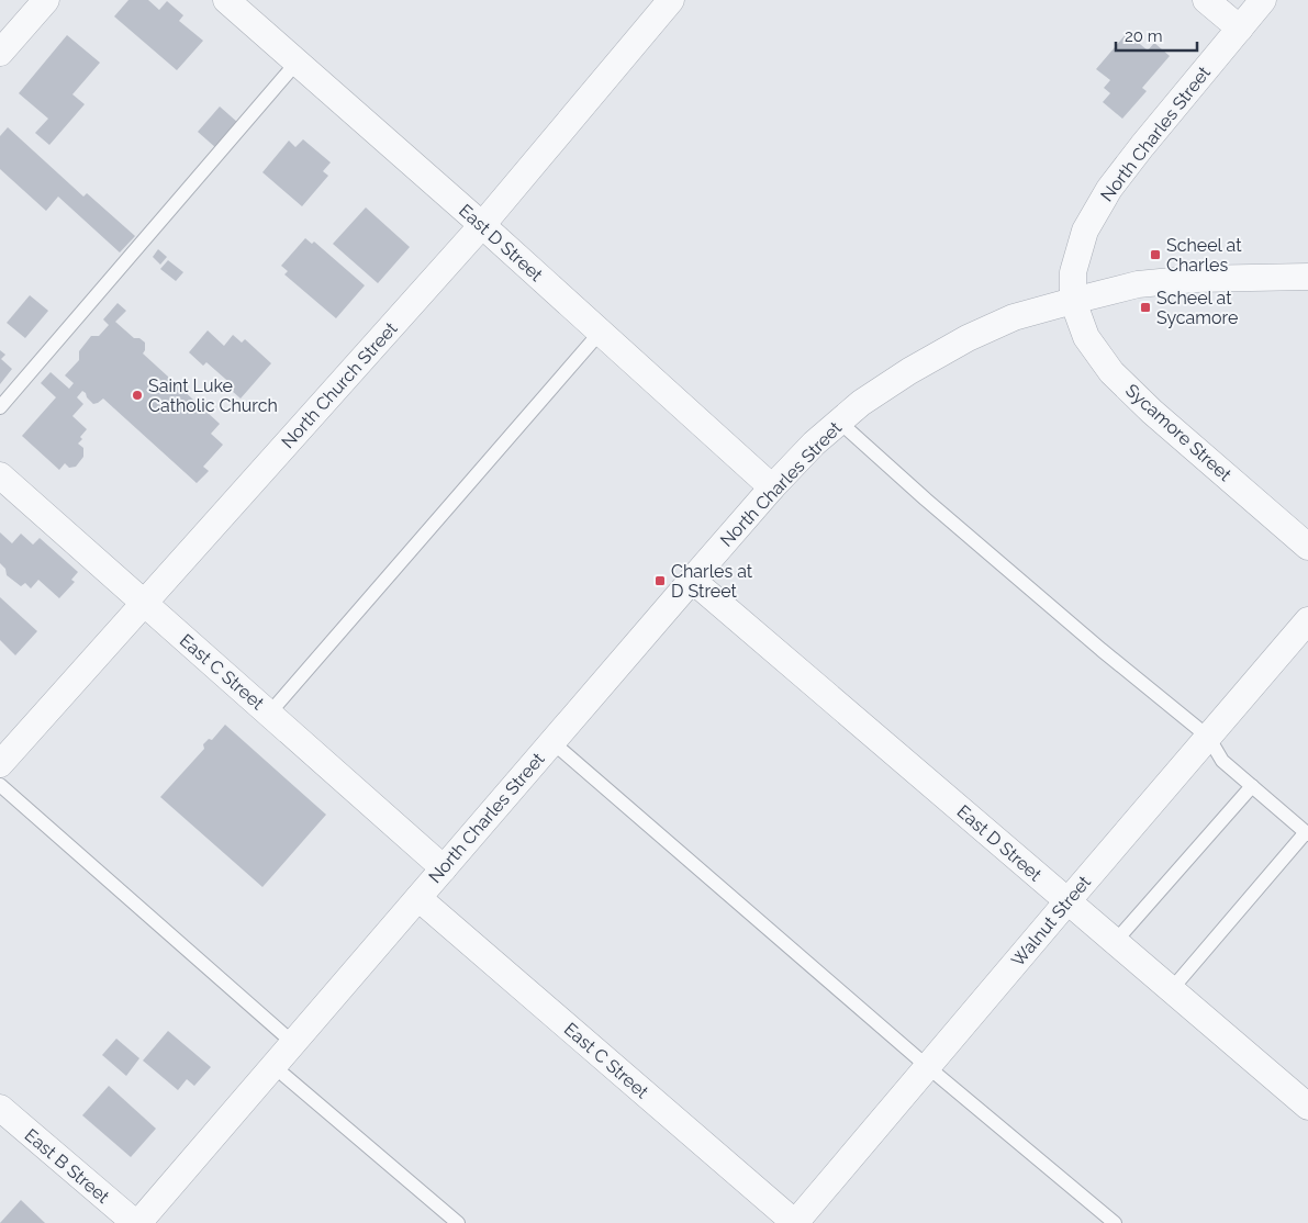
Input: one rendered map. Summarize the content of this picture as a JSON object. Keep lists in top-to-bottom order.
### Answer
{
  "streets": {
    "street": [
      "North Charles Street",
      "East D Street",
      "North Church Street",
      "Sycamore Street",
      "East C Street",
      "Walnut Street",
      "East B Street"
    ]
  },
  "crossings": [
    ["North Charles Street", "East D Street"],
    ["North Charles Street", "Sycamore Street"],
    ["North Charles Street", "East C Street"],
    ["North Charles Street", "East B Street"],
    ["East D Street", "North Church Street"],
    ["East D Street", "Walnut Street"],
    ["North Church Street", "East C Street"],
    ["East C Street", "Walnut Street"]
  ],
  "places": {
    "transit": ["Scheel at Charles", "Scheel at Sycamore", "Charles at D Street"],
    "other": ["Saint Luke Catholic Church"]
  },
  "scale_bar": "20 m"
}
